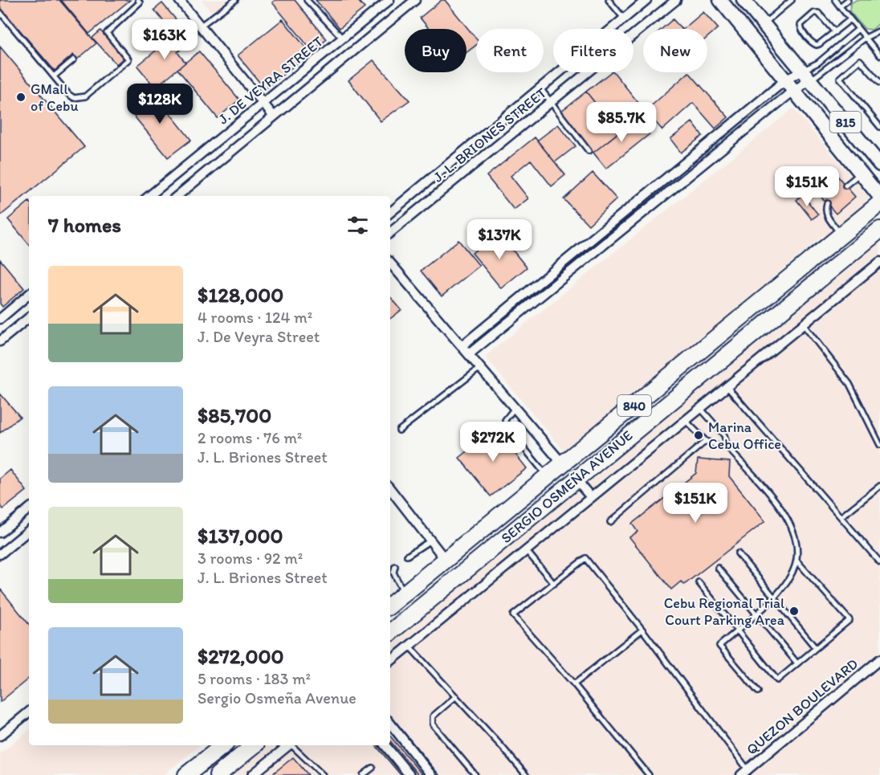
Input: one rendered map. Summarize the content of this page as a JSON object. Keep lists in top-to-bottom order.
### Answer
{
  "streets": {
    "highway": ["840", "SERGIO OSMEÑA AVENUE"],
    "main road": ["815"],
    "street": ["J. DE VEYRA STREET", "J. L. BRIONES STREET", "QUEZON BOULEVARD"]
  },
  "places": ["GMall of Cebu", "Marina Cebu Office", "Cebu Regional Trial Court Parking Area"],
  "page": {
    "price": [
      "$163K",
      "$128K",
      "$85.7K",
      "$151K",
      "$137K",
      "$272K",
      "$151K"
    ],
    "chip": [
      "Buy",
      "Rent",
      "Filters",
      "New"
    ],
    "heading": "7 homes",
    "list": [
      {
        "name": "$128,000",
        "note": "4 rooms · 124 m² · J. De Veyra Street"
      },
      {
        "name": "$85,700",
        "note": "2 rooms · 76 m² · J. L. Briones Street"
      },
      {
        "name": "$137,000",
        "note": "3 rooms · 92 m² · J. L. Briones Street"
      },
      {
        "name": "$272,000",
        "note": "5 rooms · 183 m² · Sergio Osmeña Avenue"
      }
    ]
  }
}
